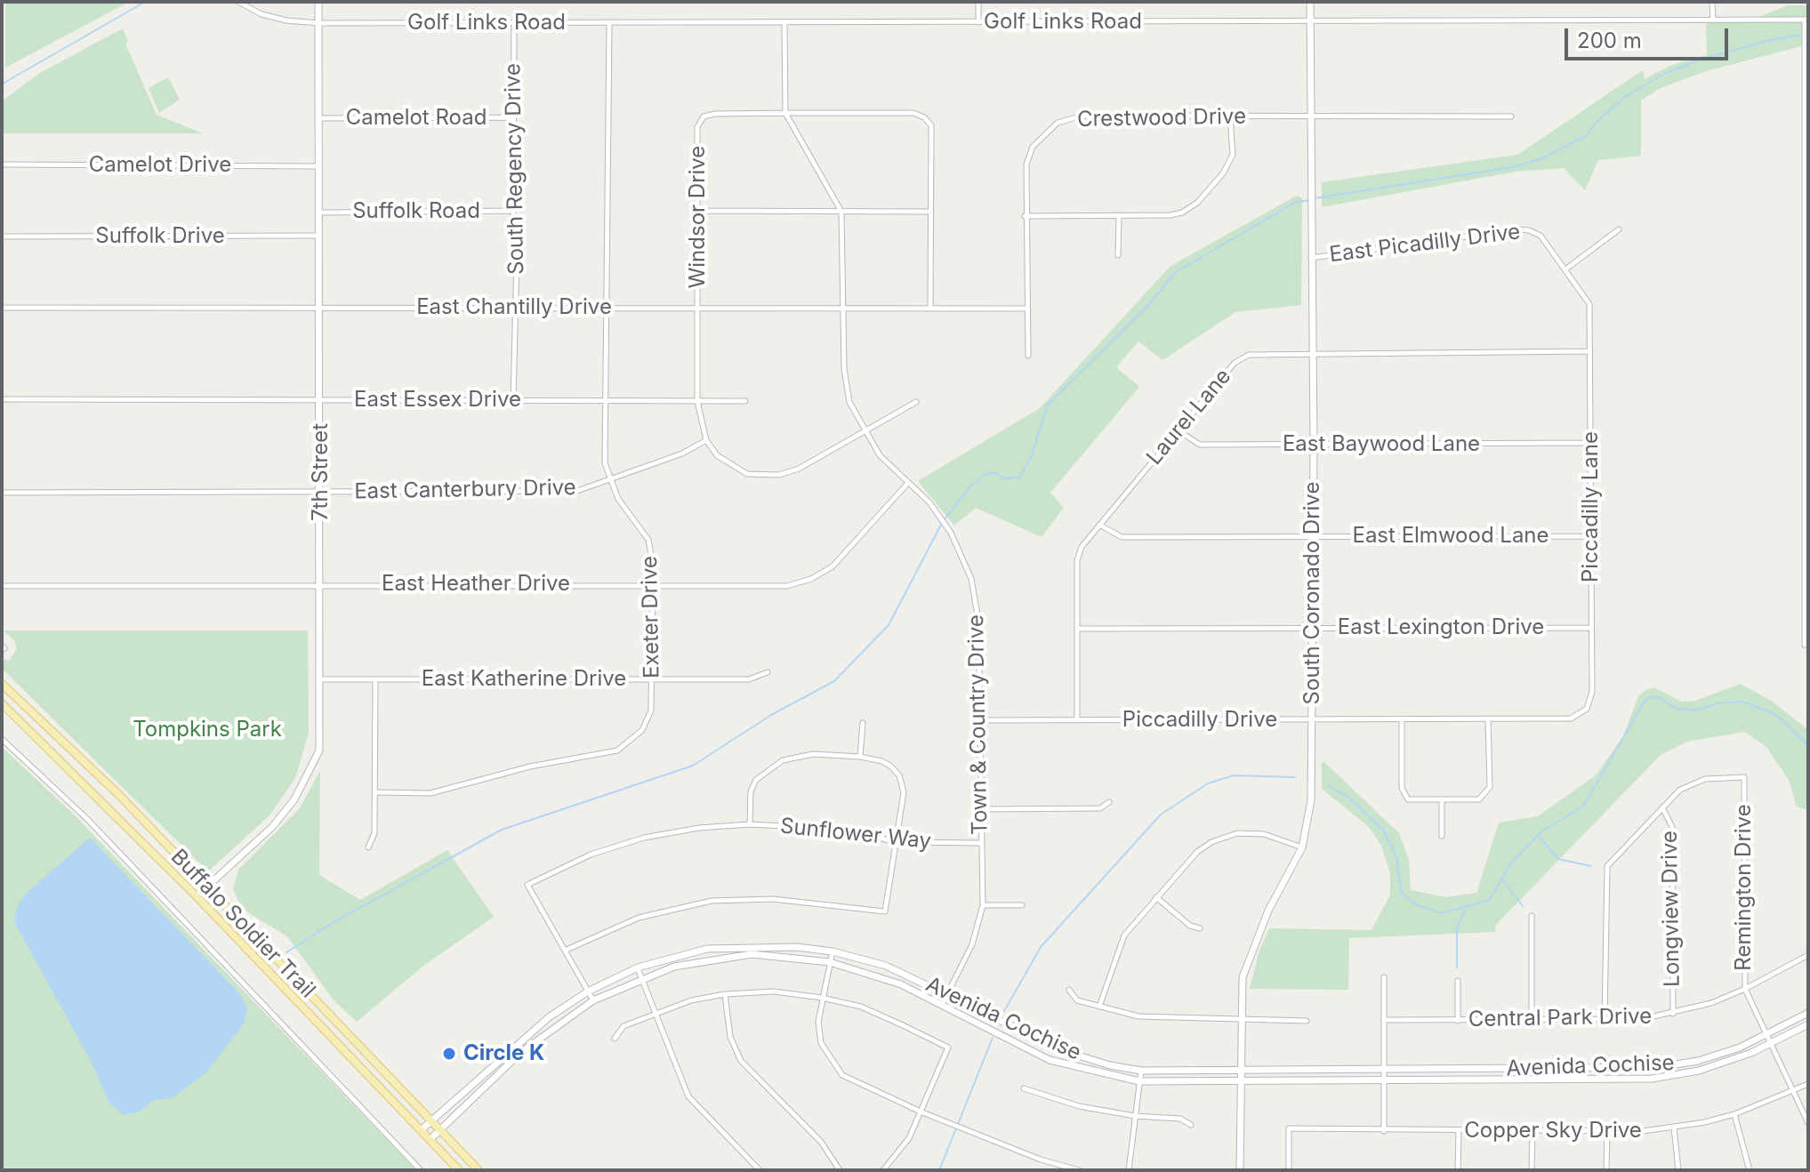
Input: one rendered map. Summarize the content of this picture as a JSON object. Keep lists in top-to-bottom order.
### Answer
{
  "streets": {
    "main road": ["Buffalo Soldier Trail"],
    "street": [
      "Golf Links Road",
      "Camelot Road",
      "Crestwood Drive",
      "Camelot Drive",
      "South Regency Drive",
      "Suffolk Road",
      "Windsor Drive",
      "Suffolk Drive",
      "East Picadilly Drive",
      "East Chantilly Drive",
      "East Essex Drive",
      "Laurel Lane",
      "East Baywood Lane",
      "7th Street",
      "East Canterbury Drive",
      "Piccadilly Lane",
      "East Elmwood Lane",
      "East Heather Drive",
      "South Coronado Drive",
      "Exeter Drive",
      "East Lexington Drive",
      "East Katherine Drive",
      "Piccadilly Drive",
      "Town & Country Drive",
      "Sunflower Way",
      "Remington Drive",
      "Longview Drive",
      "Central Park Drive",
      "Avenida Cochise",
      "Copper Sky Drive"
    ]
  },
  "crossings": [
    ["Golf Links Road", "South Regency Drive"],
    ["Golf Links Road", "7th Street"],
    ["Golf Links Road", "South Coronado Drive"],
    ["Golf Links Road", "Exeter Drive"],
    ["Golf Links Road", "Town & Country Drive"],
    ["Camelot Road", "South Regency Drive"],
    ["Camelot Road", "7th Street"],
    ["Crestwood Drive", "East Chantilly Drive"],
    ["Crestwood Drive", "South Coronado Drive"],
    ["Camelot Drive", "7th Street"],
    ["South Regency Drive", "Suffolk Road"],
    ["South Regency Drive", "East Chantilly Drive"],
    ["South Regency Drive", "East Essex Drive"],
    ["Suffolk Road", "7th Street"],
    ["Windsor Drive", "East Chantilly Drive"],
    ["Windsor Drive", "East Essex Drive"],
    ["Windsor Drive", "East Canterbury Drive"],
    ["Windsor Drive", "Town & Country Drive"],
    ["Suffolk Drive", "7th Street"],
    ["East Picadilly Drive", "Piccadilly Lane"],
    ["East Picadilly Drive", "South Coronado Drive"],
    ["East Chantilly Drive", "7th Street"],
    ["East Chantilly Drive", "Exeter Drive"],
    ["East Chantilly Drive", "Town & Country Drive"],
    ["East Essex Drive", "7th Street"],
    ["East Essex Drive", "Exeter Drive"],
    ["Laurel Lane", "East Baywood Lane"],
    ["Laurel Lane", "Piccadilly Lane"],
    ["Laurel Lane", "East Elmwood Lane"],
    ["Laurel Lane", "South Coronado Drive"],
    ["Laurel Lane", "East Lexington Drive"],
    ["Laurel Lane", "Piccadilly Drive"],
    ["East Baywood Lane", "Piccadilly Lane"],
    ["East Baywood Lane", "South Coronado Drive"],
    ["7th Street", "East Canterbury Drive"],
    ["7th Street", "East Heather Drive"],
    ["7th Street", "East Katherine Drive"],
    ["7th Street", "Buffalo Soldier Trail"],
    ["East Canterbury Drive", "Exeter Drive"],
    ["Piccadilly Lane", "East Elmwood Lane"],
    ["Piccadilly Lane", "East Lexington Drive"],
    ["Piccadilly Lane", "Piccadilly Drive"],
    ["East Elmwood Lane", "South Coronado Drive"],
    ["East Heather Drive", "Exeter Drive"],
    ["East Heather Drive", "Town & Country Drive"],
    ["South Coronado Drive", "East Lexington Drive"],
    ["South Coronado Drive", "Piccadilly Drive"],
    ["South Coronado Drive", "Avenida Cochise"],
    ["Exeter Drive", "East Katherine Drive"],
    ["Piccadilly Drive", "Town & Country Drive"],
    ["Town & Country Drive", "Sunflower Way"],
    ["Town & Country Drive", "Avenida Cochise"],
    ["Remington Drive", "Longview Drive"],
    ["Remington Drive", "Central Park Drive"],
    ["Remington Drive", "Avenida Cochise"],
    ["Remington Drive", "Copper Sky Drive"],
    ["Longview Drive", "Central Park Drive"],
    ["Buffalo Soldier Trail", "Avenida Cochise"]
  ],
  "parks": ["Tompkins Park"],
  "places": ["Circle K"],
  "scale_bar": "200 m"
}
